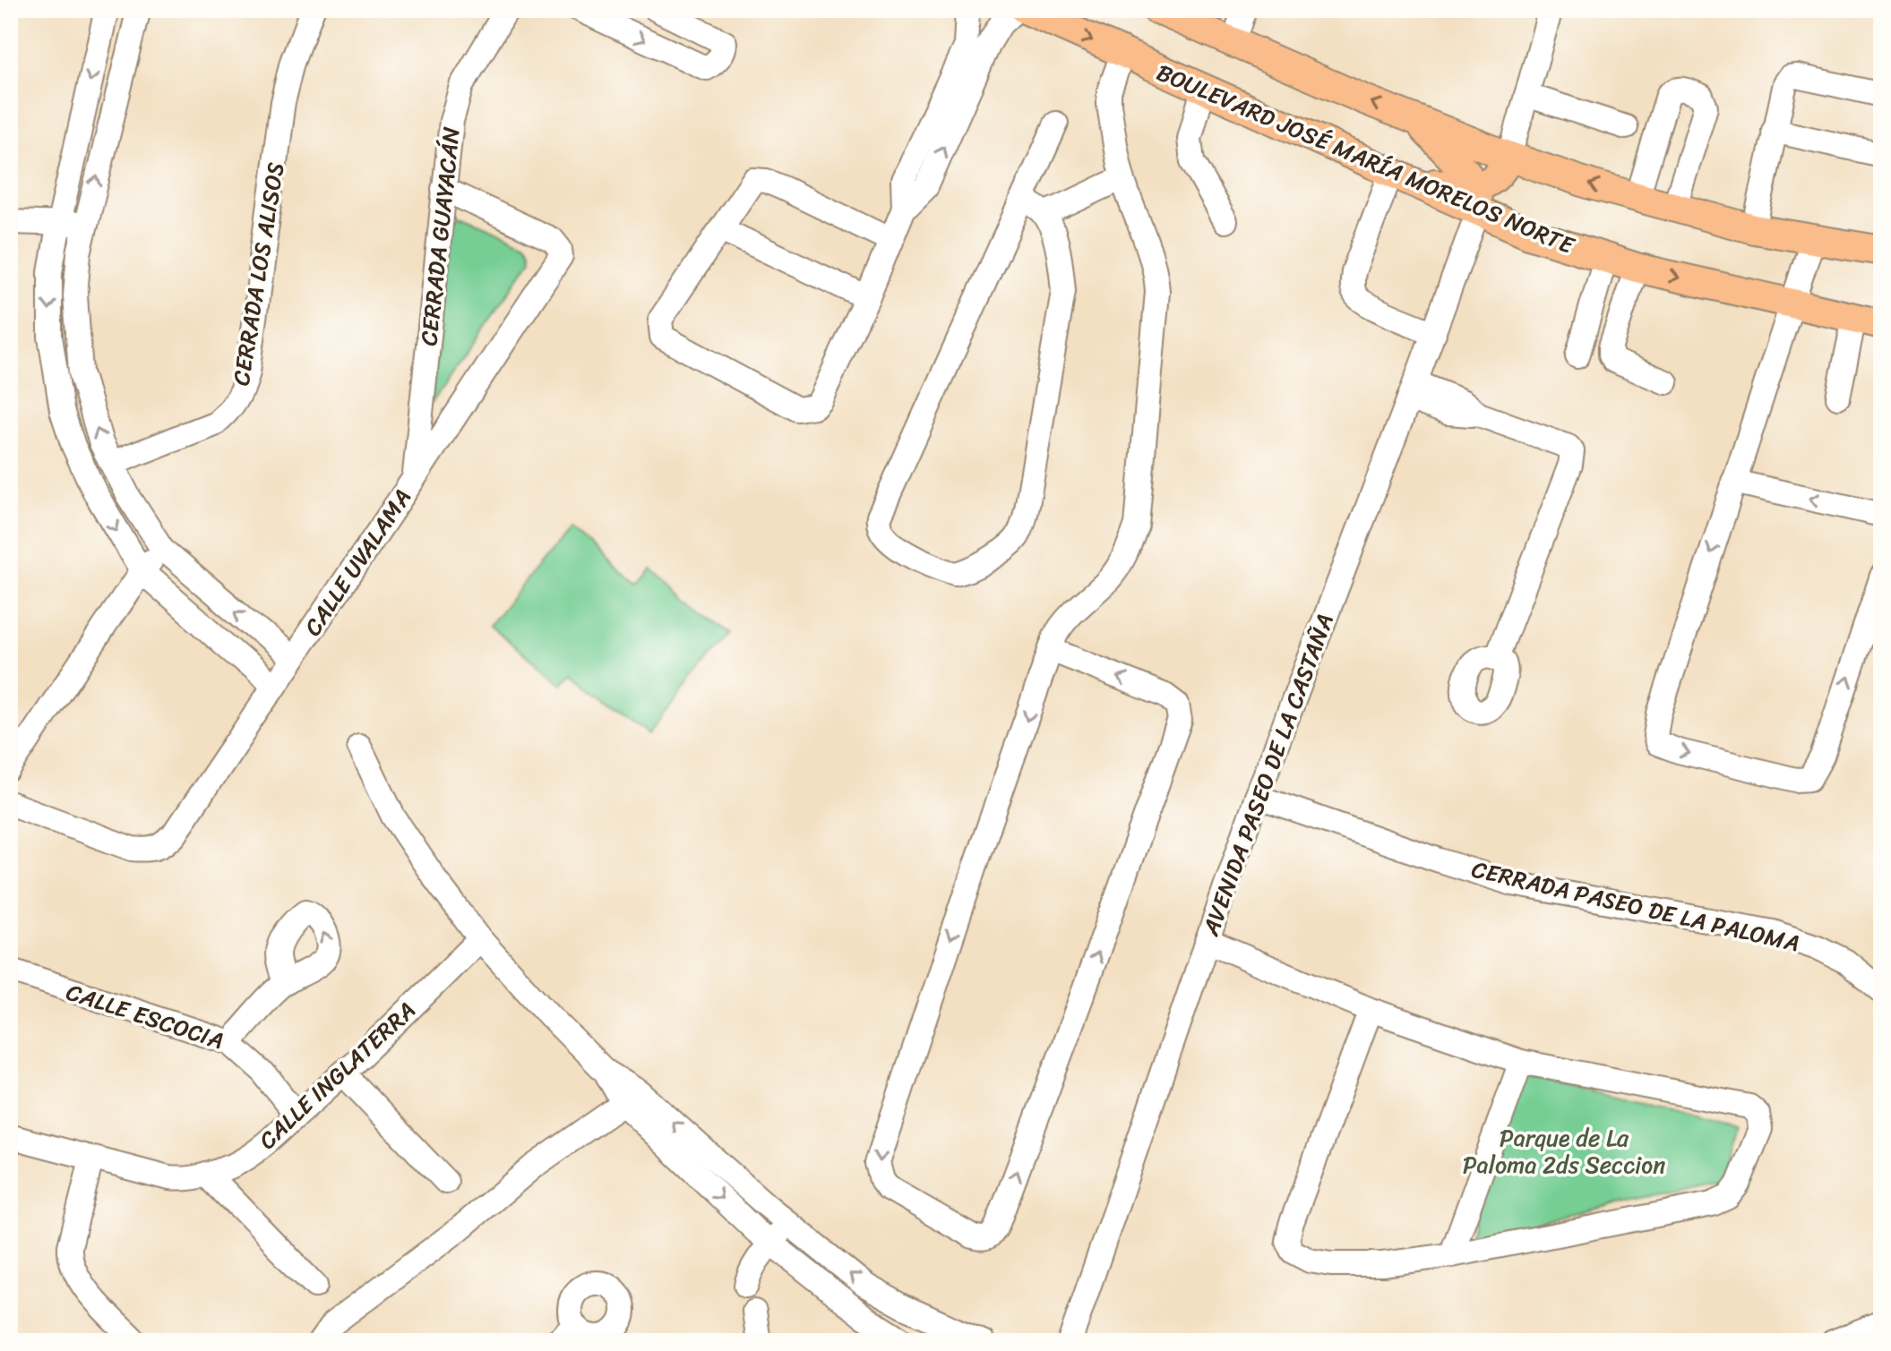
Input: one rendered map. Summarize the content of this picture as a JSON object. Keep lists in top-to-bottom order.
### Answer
{
  "streets": {
    "main road": ["BOULEVARD JOSÉ MARÍA MORELOS NORTE"],
    "street": [
      "CERRADA GUAYACÁN",
      "CERRADA LOS ALISOS",
      "CALLE UVALAMA",
      "AVENIDA PASEO DE LA CASTAÑA",
      "CERRADA PASEO DE LA PALOMA",
      "CALLE ESCOCIA",
      "CALLE INGLATERRA"
    ]
  },
  "crossings": [
    ["BOULEVARD JOSÉ MARÍA MORELOS NORTE", "AVENIDA PASEO DE LA CASTAÑA"],
    ["CERRADA GUAYACÁN", "CALLE UVALAMA"],
    ["AVENIDA PASEO DE LA CASTAÑA", "CERRADA PASEO DE LA PALOMA"],
    ["CALLE ESCOCIA", "CALLE INGLATERRA"]
  ],
  "parks": ["Parque de La Paloma 2ds Seccion"]
}
